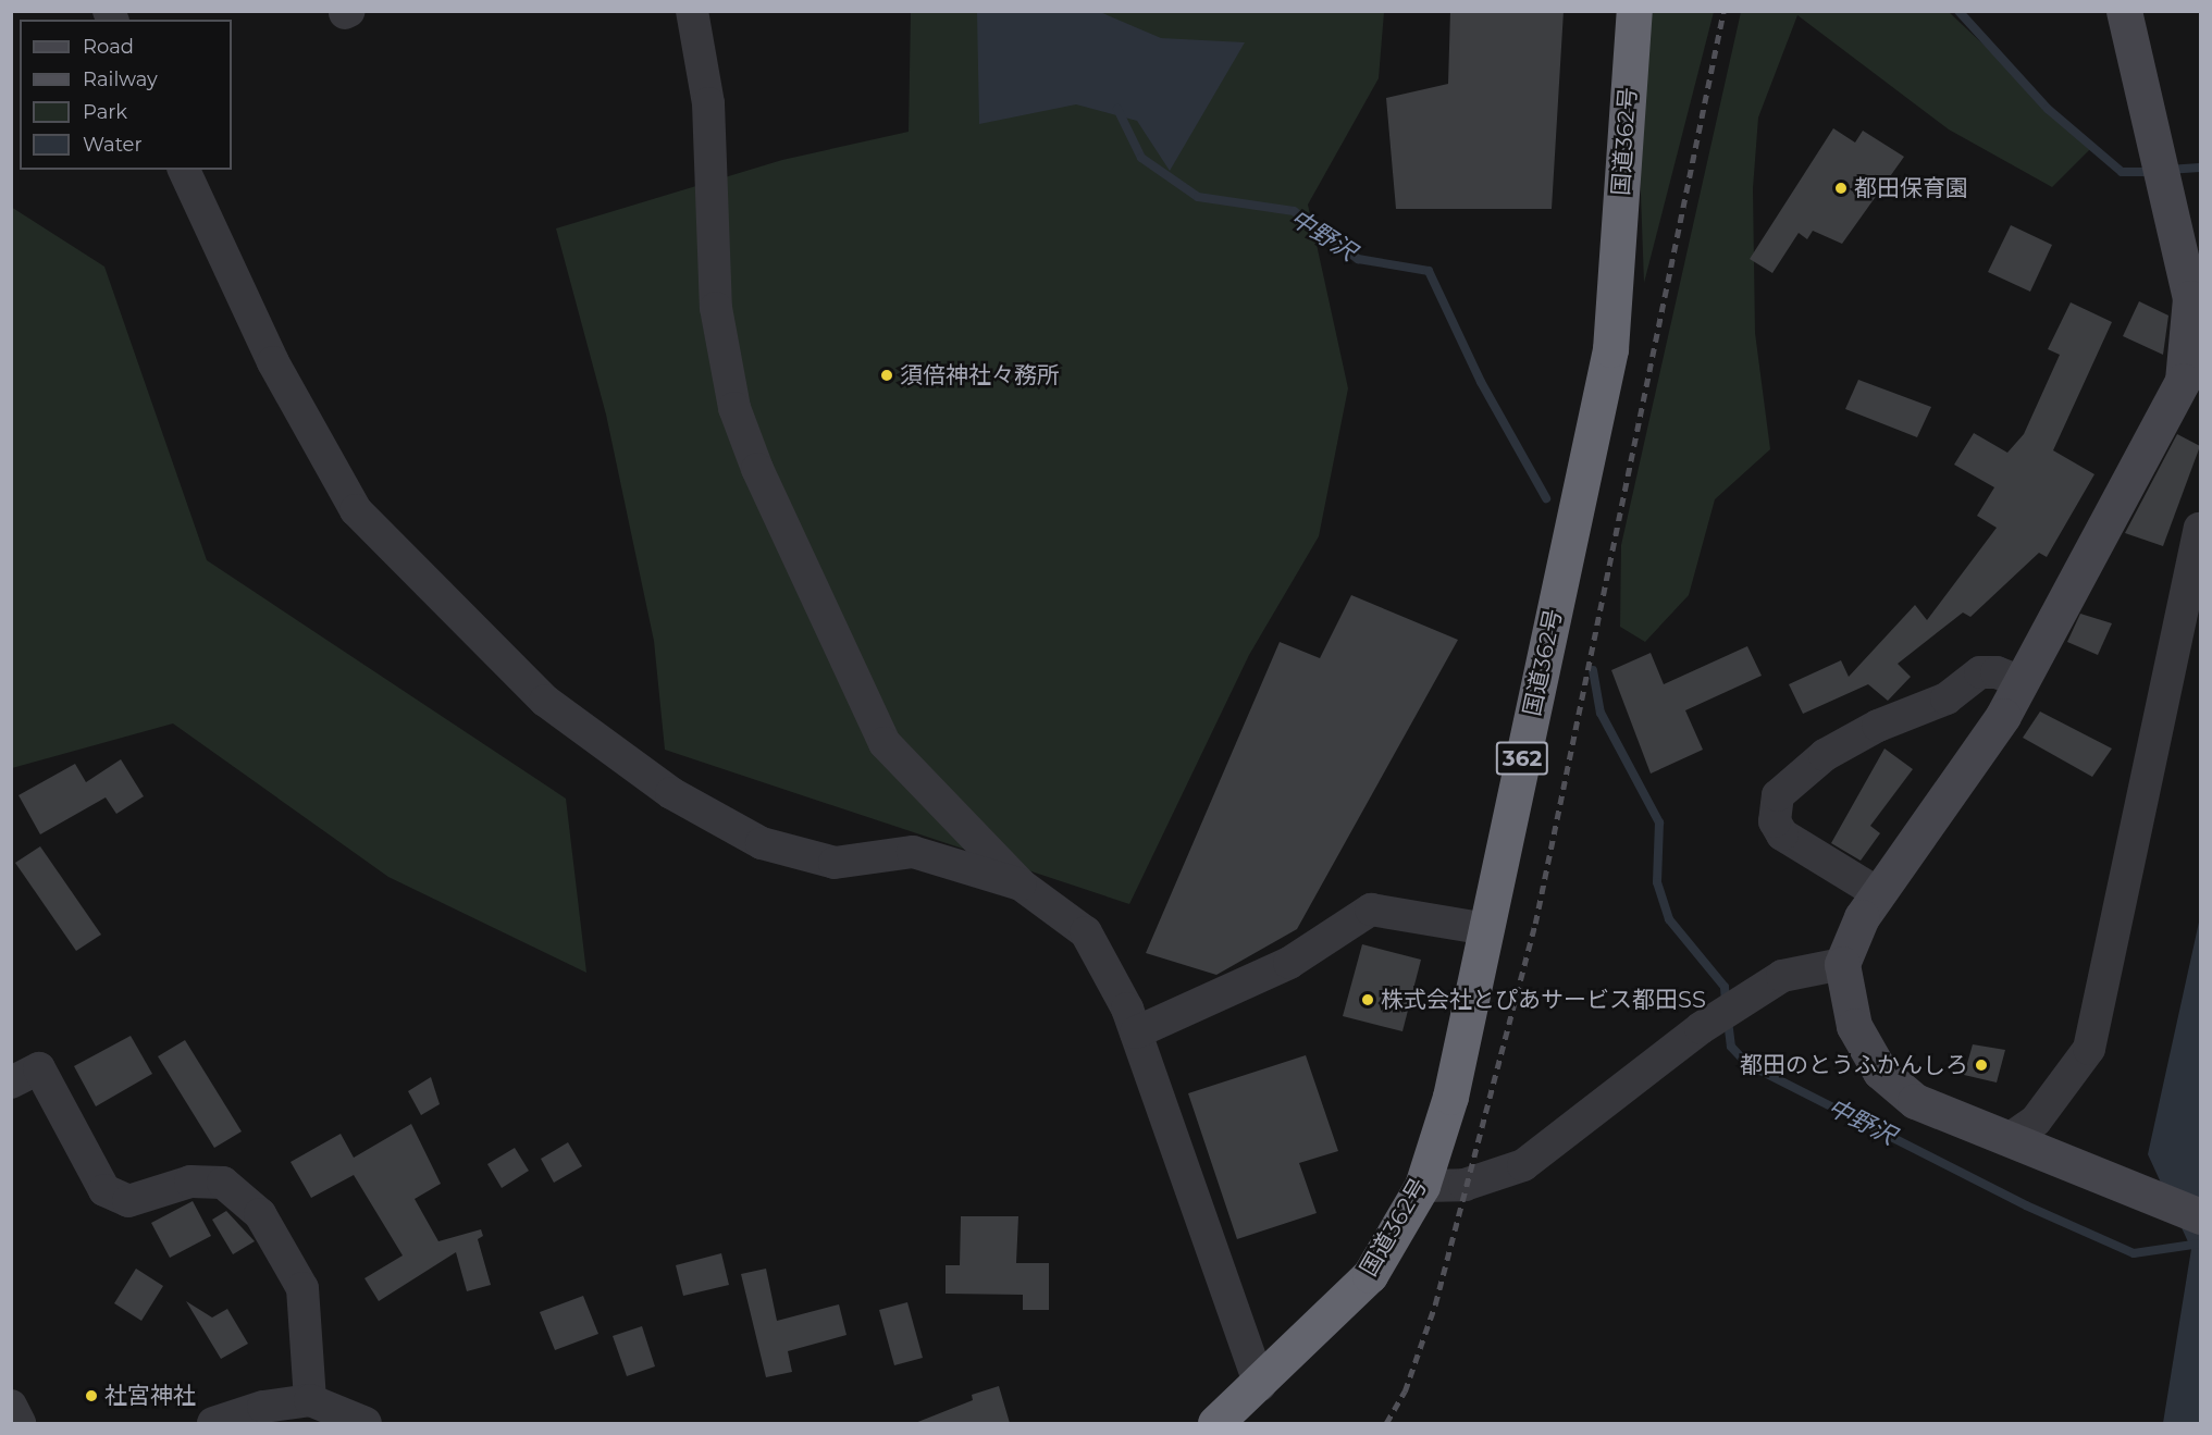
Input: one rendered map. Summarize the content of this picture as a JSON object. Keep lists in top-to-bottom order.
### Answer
{
  "streets": {
    "highway": ["国道362号", "362"]
  },
  "water": ["中野沢"],
  "places": [
    "都田保育園",
    "須倍神社々務所",
    "株式会社とぴあサービス都田SS",
    "都田のとうふかんしろ",
    "社宮神社"
  ],
  "legend": [
    "Road",
    "Railway",
    "Park",
    "Water"
  ]
}
